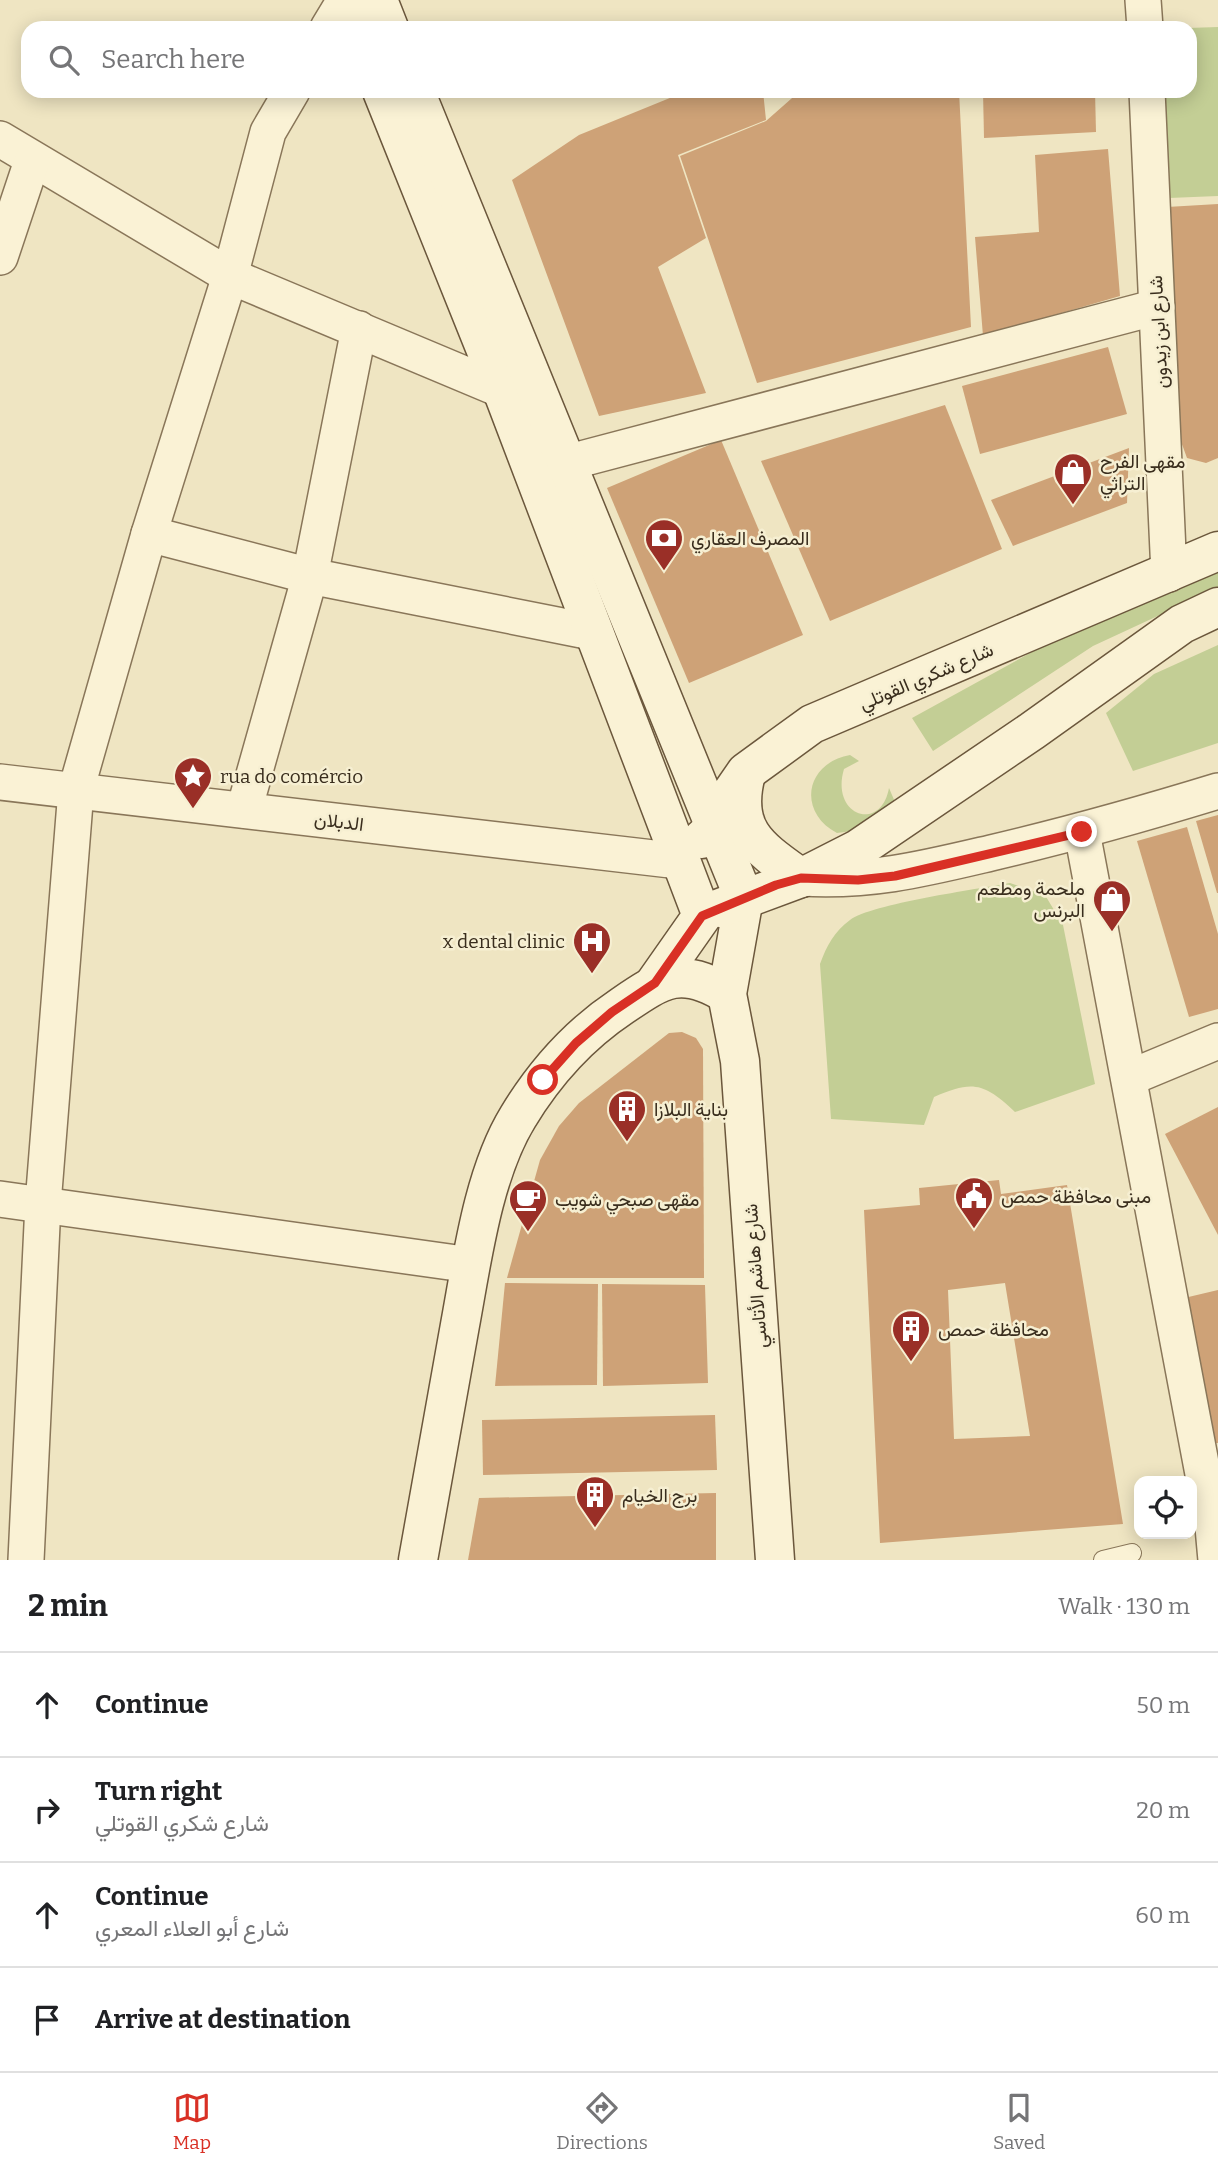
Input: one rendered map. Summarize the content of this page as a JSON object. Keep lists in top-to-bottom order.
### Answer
{
  "streets": {
    "main road": ["شارع شكري القوتلي", "شارع هاشم الأتاسي"],
    "street": ["شارع ابن زيدون", "الدبلان"]
  },
  "crossings": [
    ["شارع ابن زيدون", "شارع شكري القوتلي"],
    ["شارع شكري القوتلي", "الدبلان"]
  ],
  "places": {
    "shop": ["مقهى الفرح التراثي", "ملحمة ومطعم البرنس"],
    "bank": ["المصرف العقاري"],
    "place": ["rua do comércio"],
    "hospital": ["x dental clinic"],
    "building": ["بناية البلازا", "محافظة حمص", "برج الخيام"],
    "public building": ["مبنى محافظة حمص"],
    "cafe": ["مقهى صبحي شويب"]
  },
  "page": {
    "search": "Search here",
    "heading": ["2 min", "Walk · 130 m"],
    "list": [
      ["Continue", "50 m"],
      ["Turn right", "شارع شكري القوتلي", "20 m"],
      ["Continue", "شارع أبو العلاء المعري", "60 m"],
      "Arrive at destination"
    ],
    "nav": ["Map", "Directions", "Saved"]
  }
}
